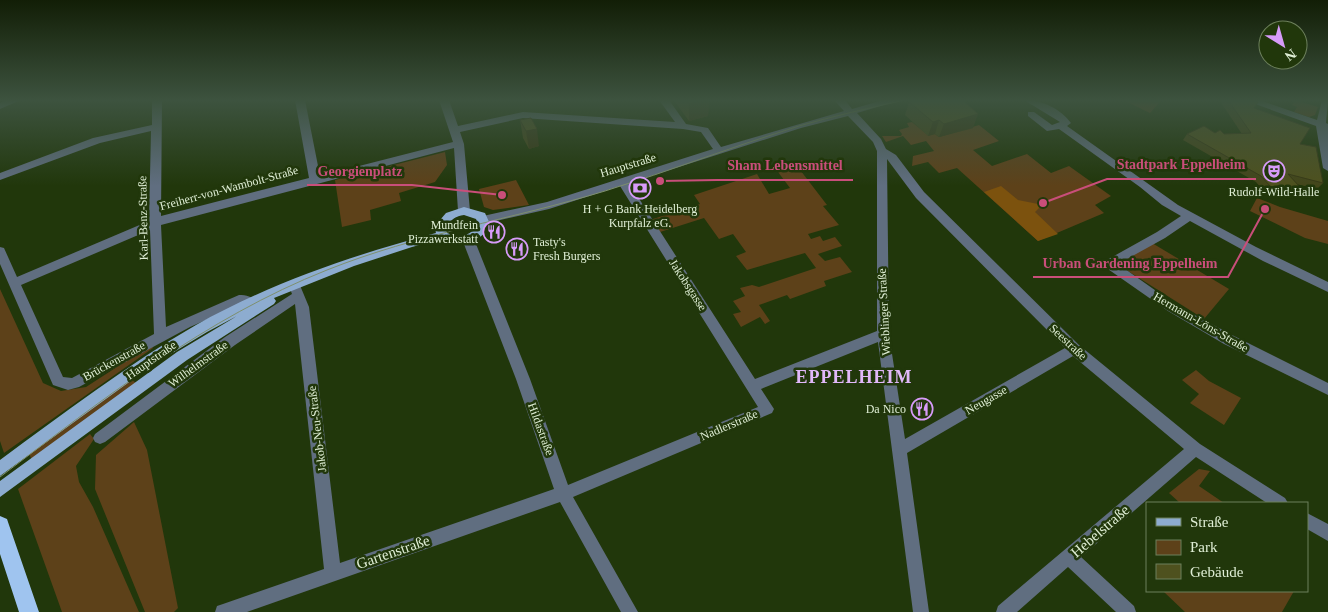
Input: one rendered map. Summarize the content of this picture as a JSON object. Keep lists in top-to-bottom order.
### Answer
{
  "streets": {
    "main road": ["Hauptstraße"],
    "street": [
      "Freiherr-von-Wambolt-Straße",
      "Karl-Benz-Straße",
      "Jakobsgasse",
      "Wieblinger Straße",
      "Hermann-Löns-Straße",
      "Seestraße",
      "Brückenstraße",
      "Wilhelmstraße",
      "Neugasse",
      "Nadlerstraße",
      "Jakob-Neu-Straße",
      "Hildastraße",
      "Hebelstraße",
      "Gartenstraße"
    ]
  },
  "crossings": [
    ["Hauptstraße", "Jakobsgasse"],
    ["Hauptstraße", "Brückenstraße"],
    ["Hauptstraße", "Wilhelmstraße"],
    ["Hauptstraße", "Jakob-Neu-Straße"],
    ["Hauptstraße", "Hildastraße"],
    ["Freiherr-von-Wambolt-Straße", "Karl-Benz-Straße"],
    ["Freiherr-von-Wambolt-Straße", "Brückenstraße"],
    ["Karl-Benz-Straße", "Brückenstraße"],
    ["Jakobsgasse", "Nadlerstraße"],
    ["Wieblinger Straße", "Seestraße"],
    ["Wieblinger Straße", "Neugasse"],
    ["Seestraße", "Neugasse"],
    ["Seestraße", "Hebelstraße"],
    ["Wilhelmstraße", "Jakob-Neu-Straße"],
    ["Nadlerstraße", "Hildastraße"],
    ["Nadlerstraße", "Gartenstraße"],
    ["Jakob-Neu-Straße", "Gartenstraße"],
    ["Hildastraße", "Gartenstraße"]
  ],
  "districts": ["EPPELHEIM"],
  "places": {
    "theatre": ["Rudolf-Wild-Halle"],
    "other": [
      "Sham Lebensmittel",
      "Georgienplatz",
      "Stadtpark Eppelheim",
      "Urban Gardening Eppelheim"
    ],
    "bank": ["H + G Bank Heidelberg Kurpfalz eG."],
    "restaurant": ["Mundfein Pizzawerkstatt", "Tasty's Fresh Burgers", "Da Nico"]
  },
  "legend": ["Straße", "Park", "Gebäude"],
  "north": "bottom right"
}
